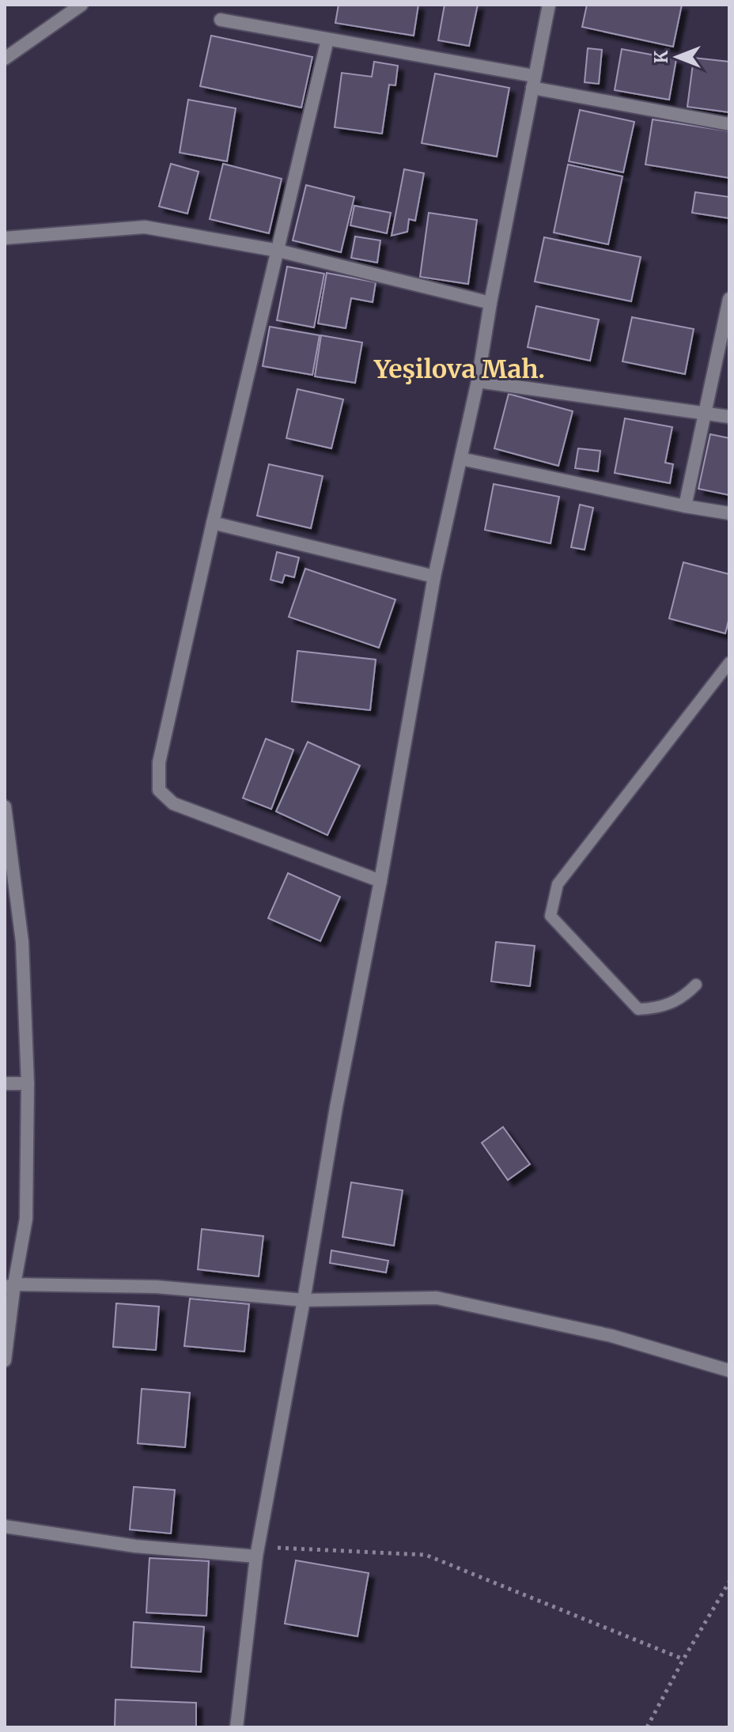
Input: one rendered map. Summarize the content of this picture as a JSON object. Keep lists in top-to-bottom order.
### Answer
{
  "districts": ["Yeşilova Mah."],
  "north": "left"
}
